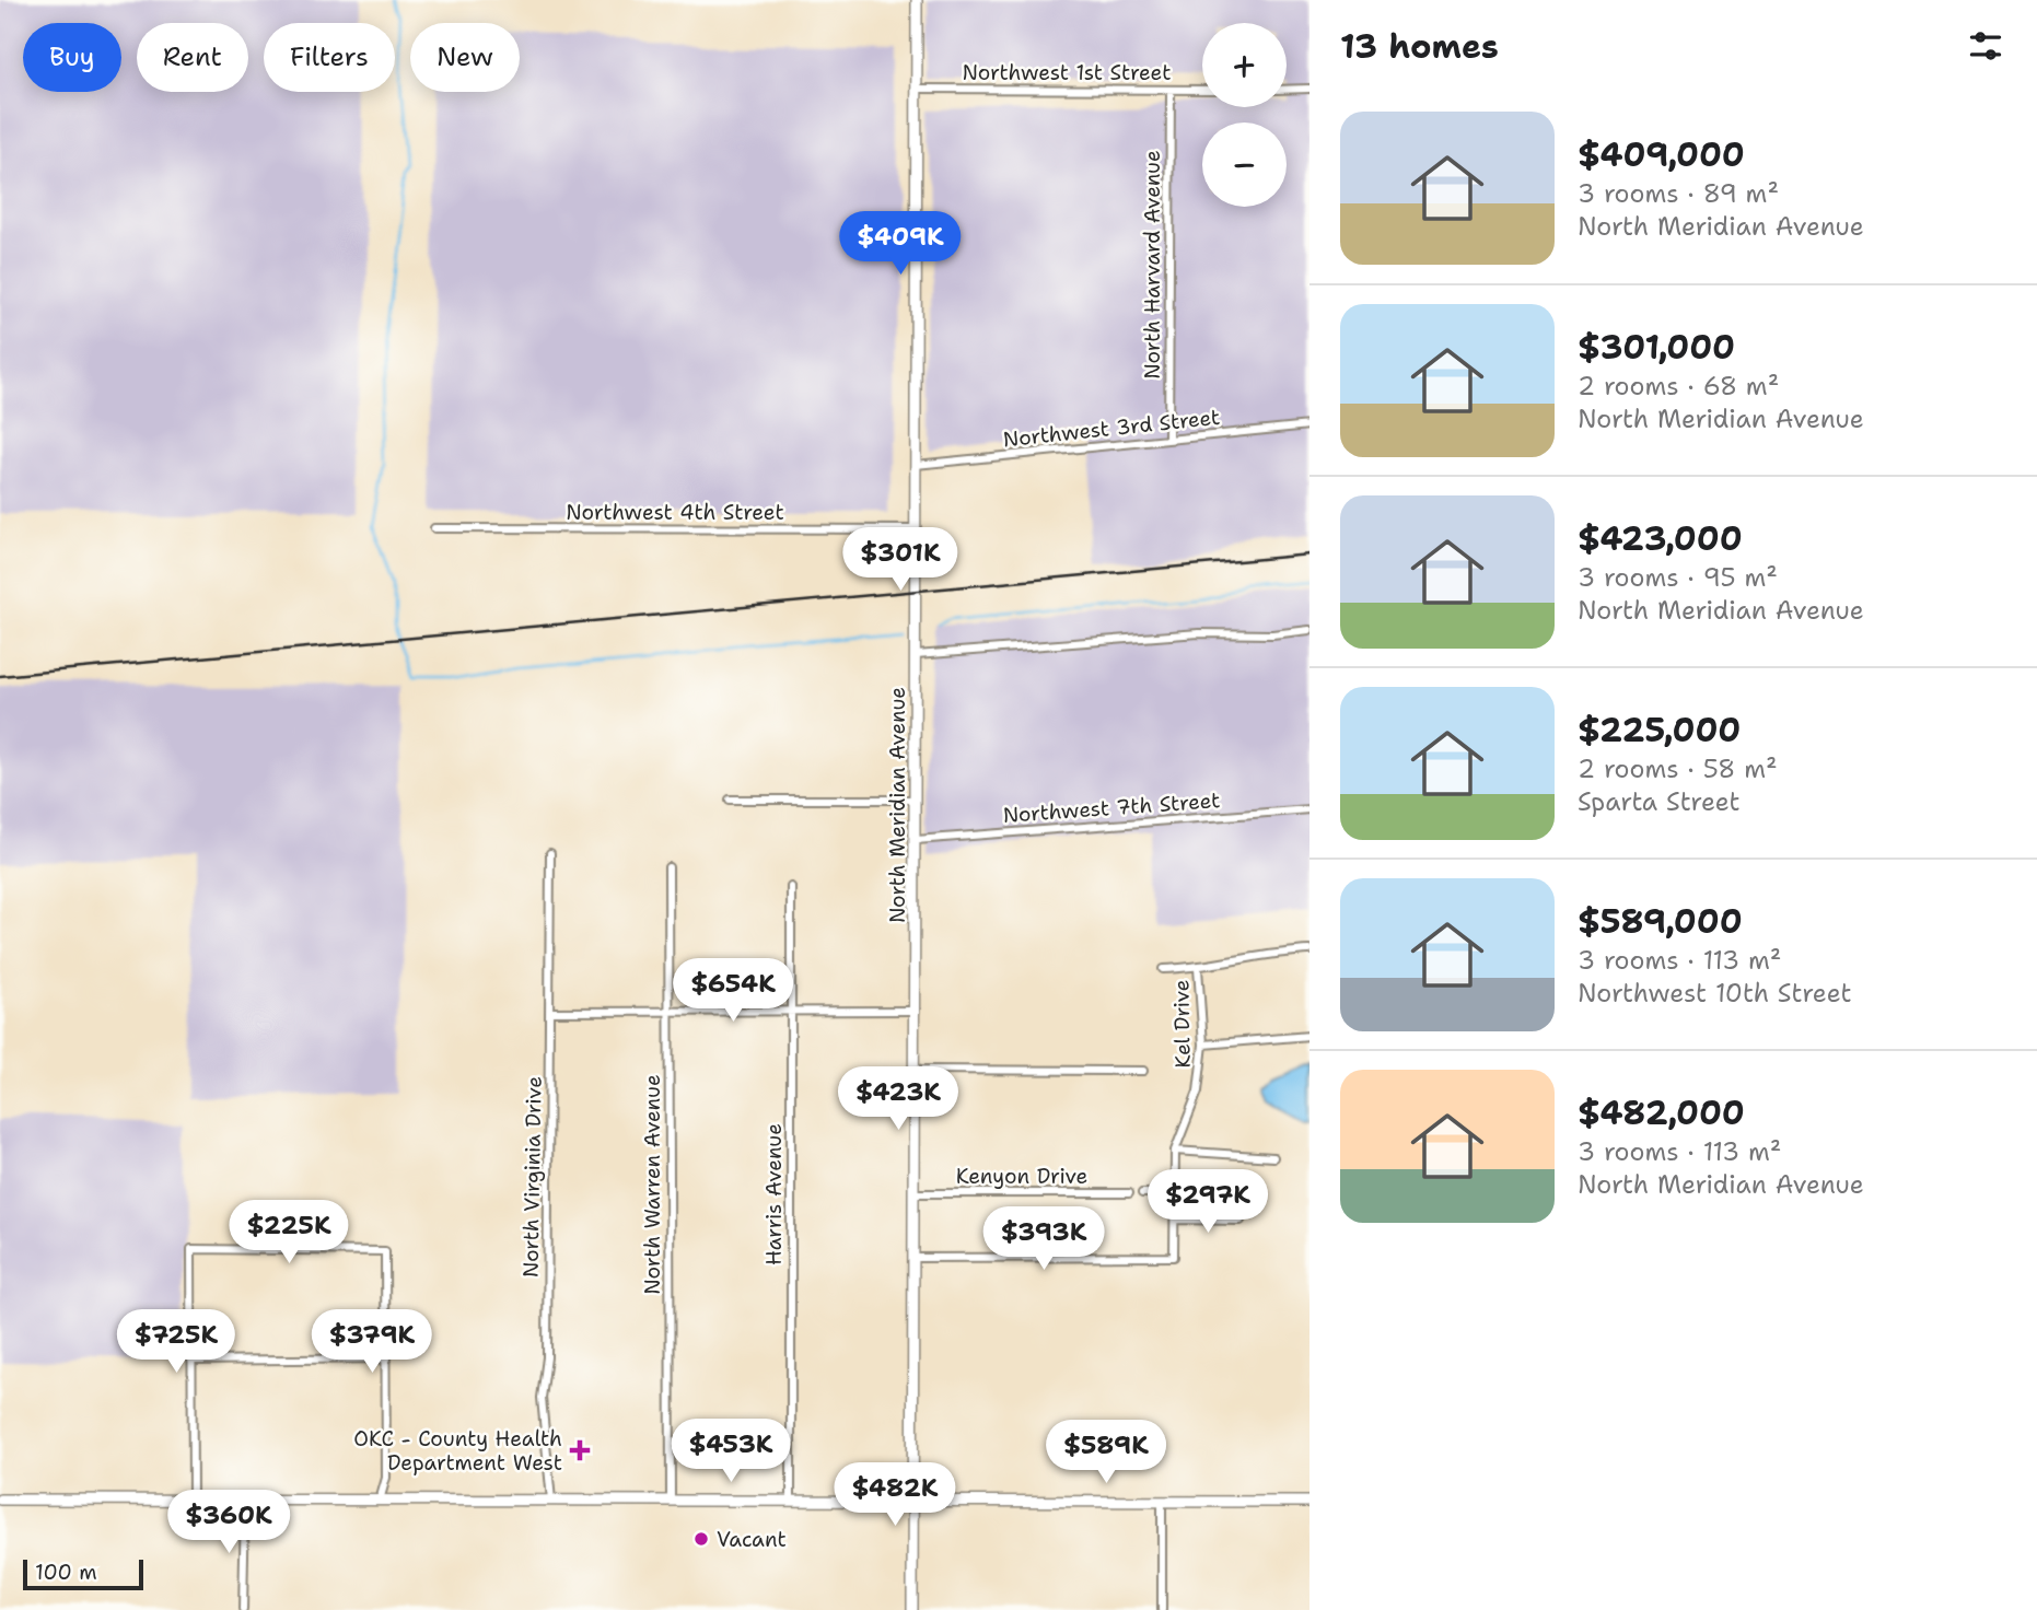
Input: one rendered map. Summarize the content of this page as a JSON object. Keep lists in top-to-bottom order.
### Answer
{
  "streets": {
    "main road": ["North Meridian Avenue"],
    "street": [
      "Northwest 1st Street",
      "North Harvard Avenue",
      "Northwest 3rd Street",
      "Northwest 4th Street",
      "Northwest 7th Street",
      "Kel Drive",
      "Kenyon Drive",
      "North Virginia Drive",
      "North Warren Avenue",
      "Harris Avenue"
    ]
  },
  "crossings": [
    ["Northwest 1st Street", "North Harvard Avenue"],
    ["Northwest 1st Street", "North Meridian Avenue"],
    ["North Harvard Avenue", "Northwest 3rd Street"],
    ["Northwest 3rd Street", "North Meridian Avenue"],
    ["Northwest 4th Street", "North Meridian Avenue"],
    ["North Meridian Avenue", "Northwest 7th Street"],
    ["North Meridian Avenue", "Kel Drive"],
    ["North Meridian Avenue", "Kenyon Drive"]
  ],
  "places": {
    "health": ["OKC - County Health Department West"],
    "other": ["Vacant"]
  },
  "scale_bar": "100 m",
  "page": {
    "heading": "13 homes",
    "map_buttons": ["+", "−"],
    "chip": [
      "Buy",
      "Rent",
      "Filters",
      "New"
    ],
    "list": [
      {
        "name": "$409,000",
        "note": "3 rooms · 89 m² · North Meridian Avenue"
      },
      {
        "name": "$301,000",
        "note": "2 rooms · 68 m² · North Meridian Avenue"
      },
      {
        "name": "$423,000",
        "note": "3 rooms · 95 m² · North Meridian Avenue"
      },
      {
        "name": "$225,000",
        "note": "2 rooms · 58 m² · Sparta Street"
      },
      {
        "name": "$589,000",
        "note": "3 rooms · 113 m² · Northwest 10th Street"
      },
      {
        "name": "$482,000",
        "note": "3 rooms · 113 m² · North Meridian Avenue"
      }
    ],
    "price": [
      "$409K",
      "$301K",
      "$654K",
      "$423K",
      "$297K",
      "$225K",
      "$393K",
      "$725K",
      "$379K",
      "$453K",
      "$589K",
      "$482K",
      "$360K"
    ],
    "scale": "100 m"
  }
}
